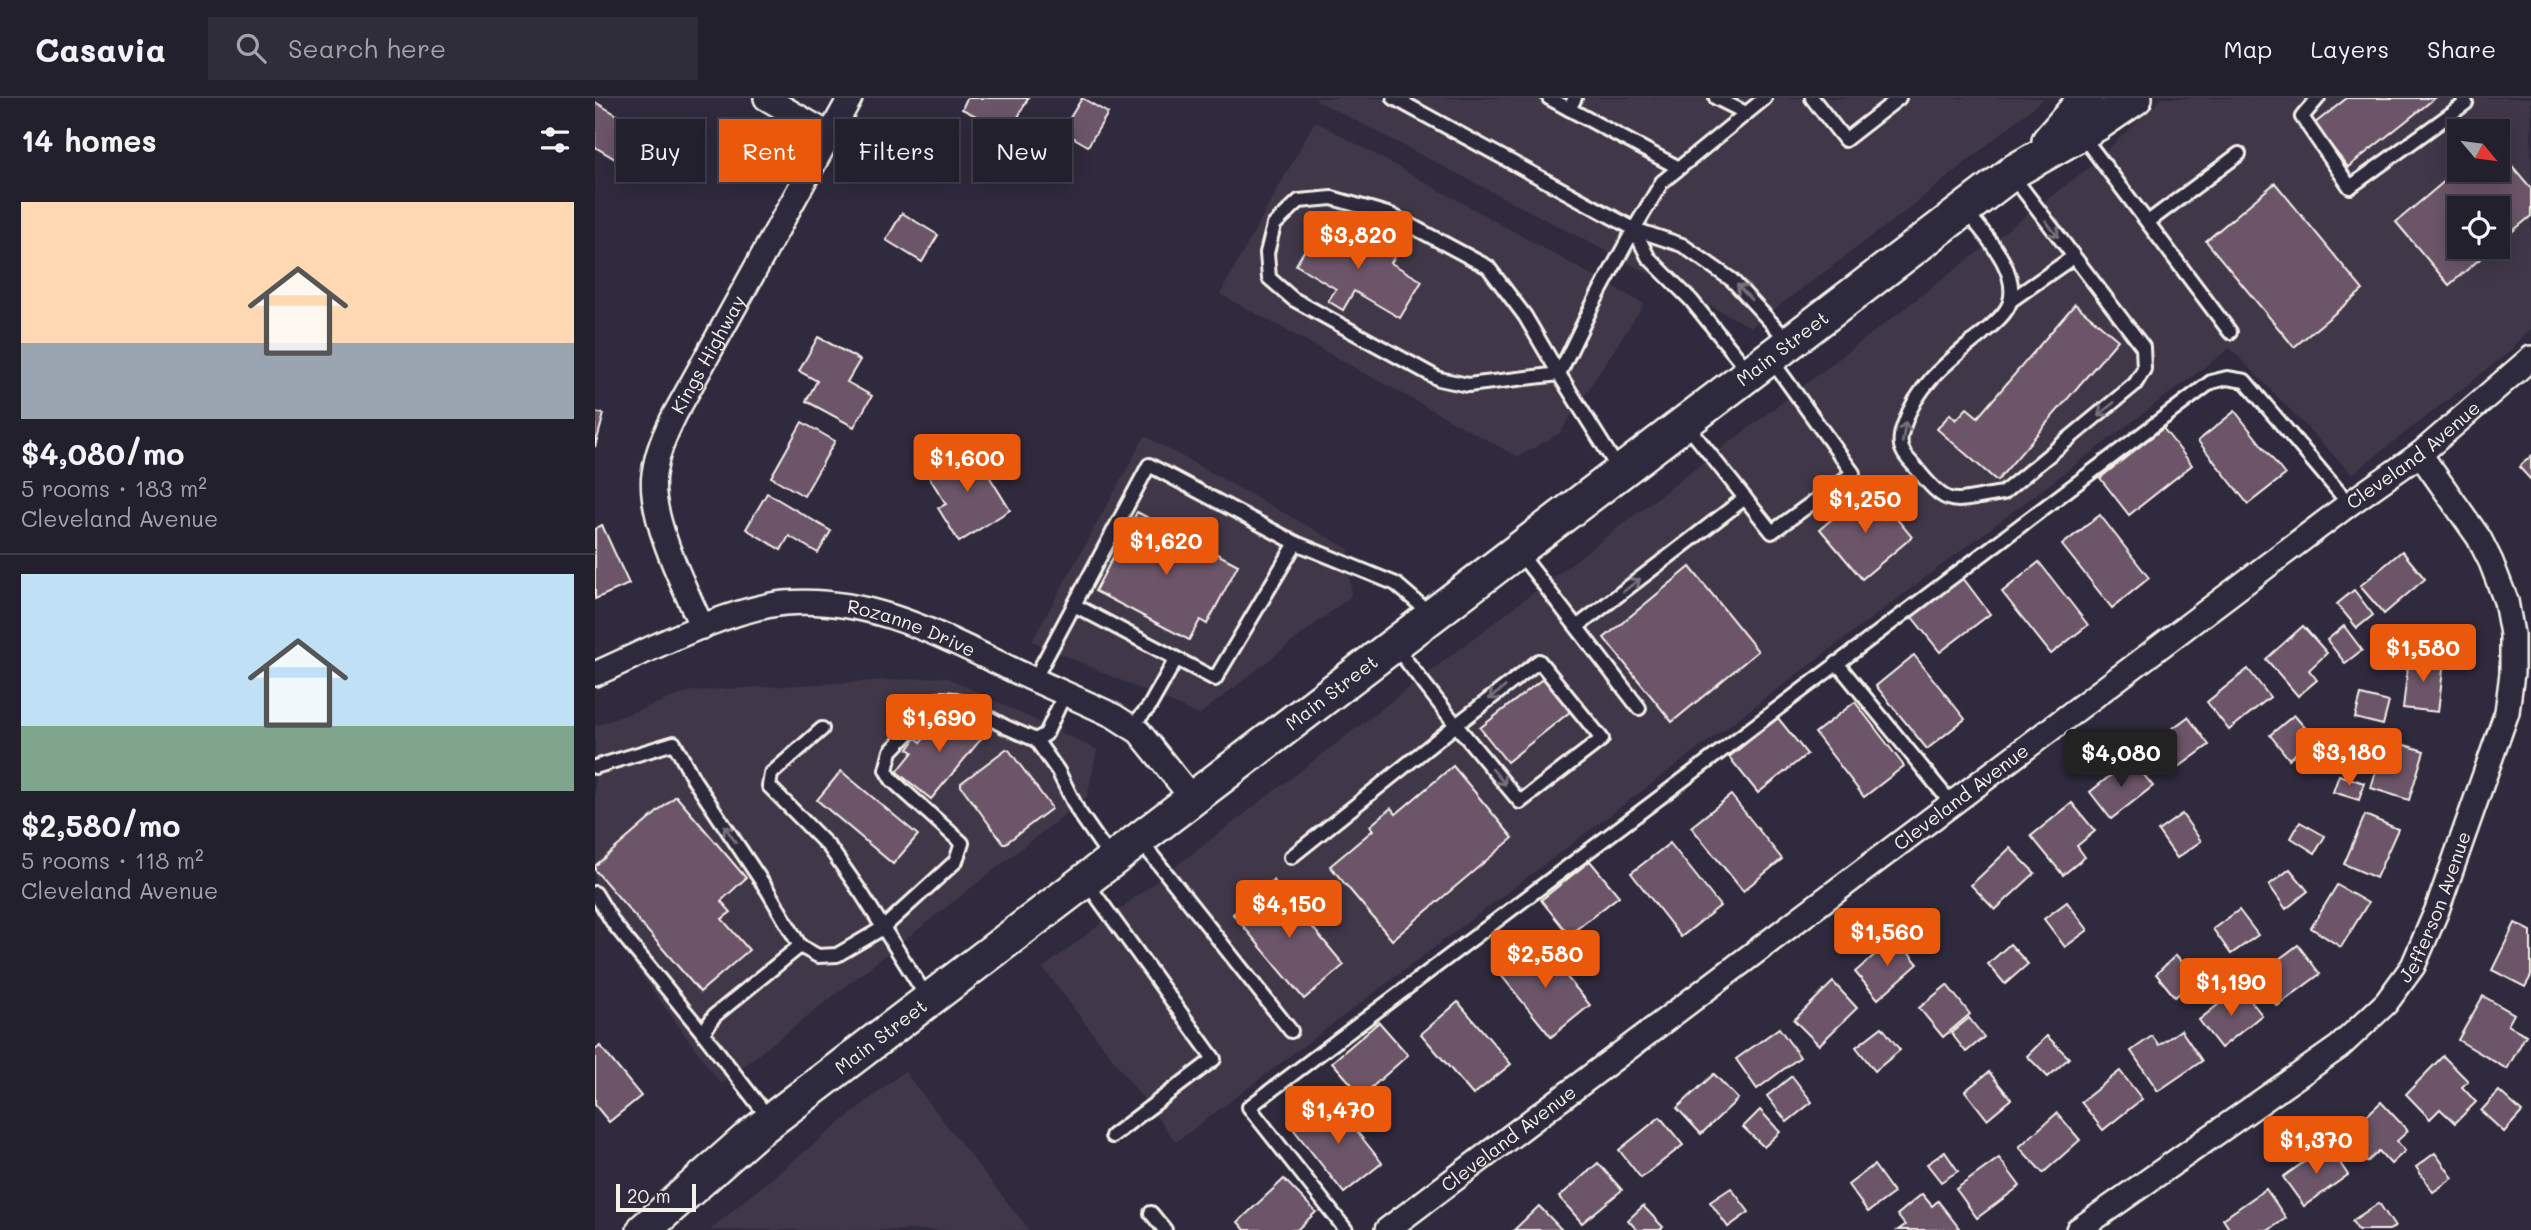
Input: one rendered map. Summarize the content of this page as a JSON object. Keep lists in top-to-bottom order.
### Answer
{
  "streets": {
    "main road": ["Main Street"],
    "street": [
      "Kings Highway",
      "Cleveland Avenue",
      "Rozanne Drive",
      "Jefferson Avenue"
    ]
  },
  "crossings": [
    ["Main Street", "Rozanne Drive"],
    ["Kings Highway", "Rozanne Drive"],
    ["Cleveland Avenue", "Jefferson Avenue"]
  ],
  "scale_bar": "20 m",
  "north": "bottom right",
  "page": {
    "header": "Casavia",
    "search": "Search here",
    "nav": ["Map", "Layers", "Share"],
    "heading": "14 homes",
    "chip": [
      "Buy",
      "Rent",
      "Filters",
      "New"
    ],
    "list": [
      {
        "name": "$4,080/mo",
        "note": "5 rooms · 183 m² · Cleveland Avenue"
      },
      {
        "name": "$2,580/mo",
        "note": "5 rooms · 118 m² · Cleveland Avenue"
      }
    ],
    "price": [
      "$3,820",
      "$1,600",
      "$1,250",
      "$1,620",
      "$1,580",
      "$1,690",
      "$3,180",
      "$4,080",
      "$4,150",
      "$1,560",
      "$2,580",
      "$1,190",
      "$1,470",
      "$1,370"
    ],
    "scale": "20 m"
  }
}
